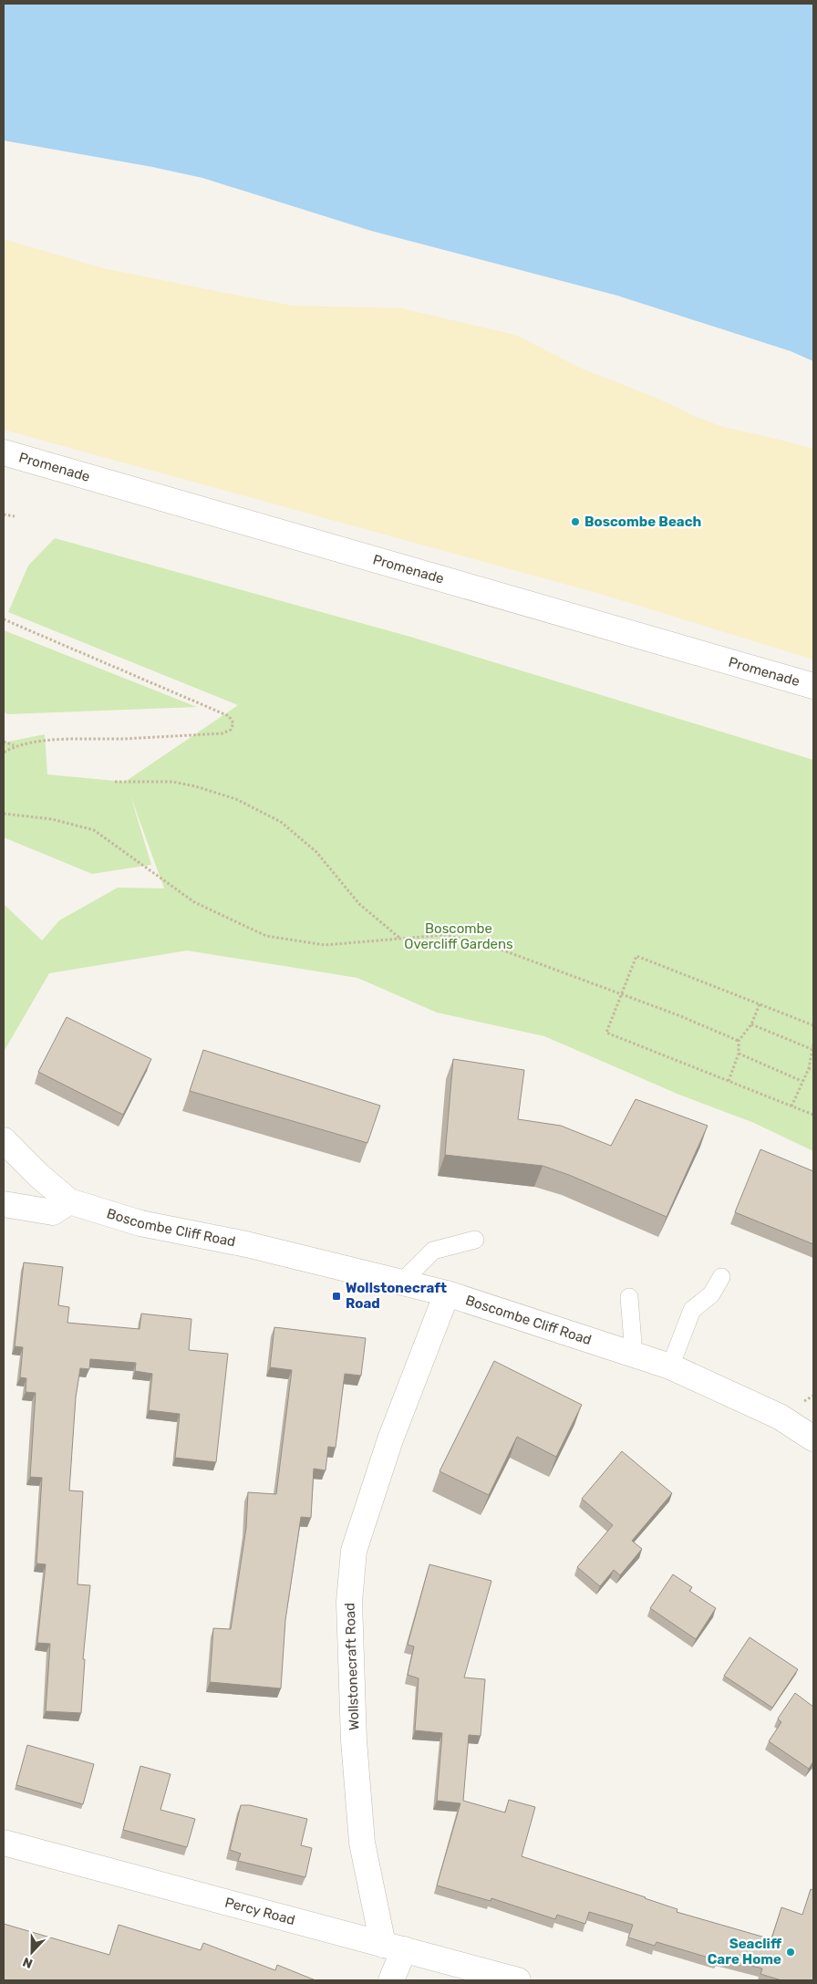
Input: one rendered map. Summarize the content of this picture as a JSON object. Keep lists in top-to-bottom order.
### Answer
{
  "streets": {
    "street": [
      "Promenade",
      "Boscombe Cliff Road",
      "Wollstonecraft Road",
      "Percy Road"
    ]
  },
  "crossings": [
    ["Boscombe Cliff Road", "Wollstonecraft Road"],
    ["Wollstonecraft Road", "Percy Road"]
  ],
  "parks": ["Boscombe Overcliff Gardens"],
  "places": {
    "other": ["Boscombe Beach", "Seacliff Care Home"],
    "transit": ["Wollstonecraft Road"]
  },
  "north": "bottom"
}
